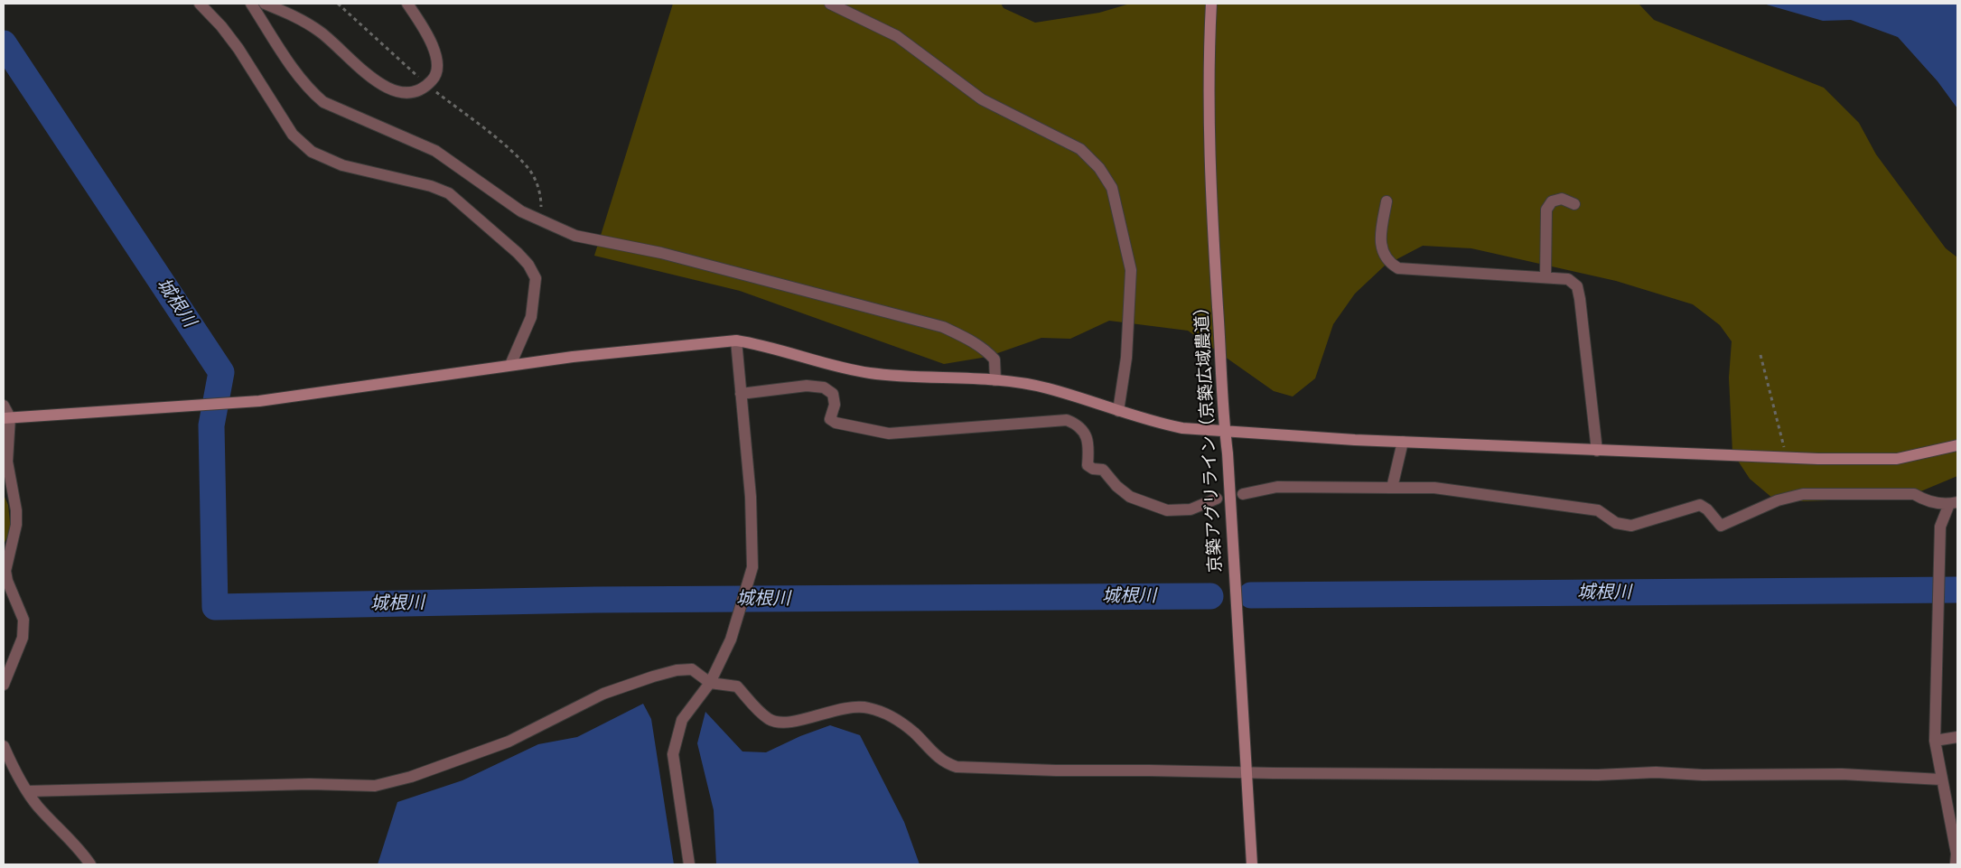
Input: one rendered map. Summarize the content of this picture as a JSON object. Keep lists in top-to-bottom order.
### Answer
{
  "streets": {
    "street": ["京築アグリライン（京築広域農道）"]
  },
  "water": ["城根川"]
}
